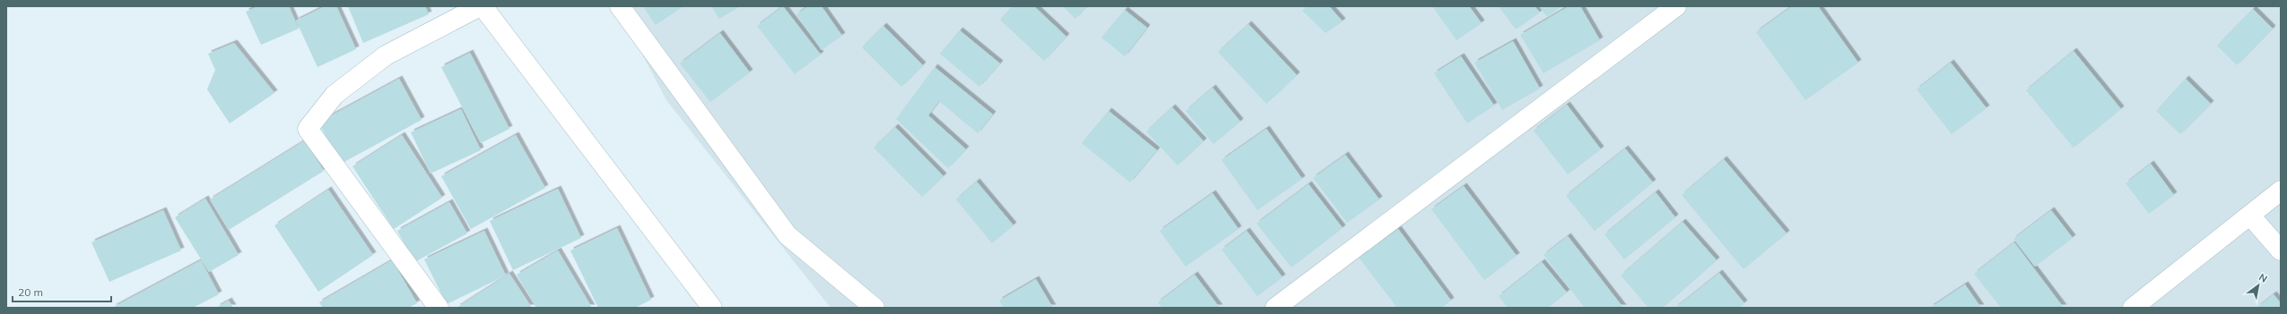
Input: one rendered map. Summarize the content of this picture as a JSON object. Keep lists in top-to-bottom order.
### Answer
{
  "scale_bar": "20 m",
  "north": "top right"
}
